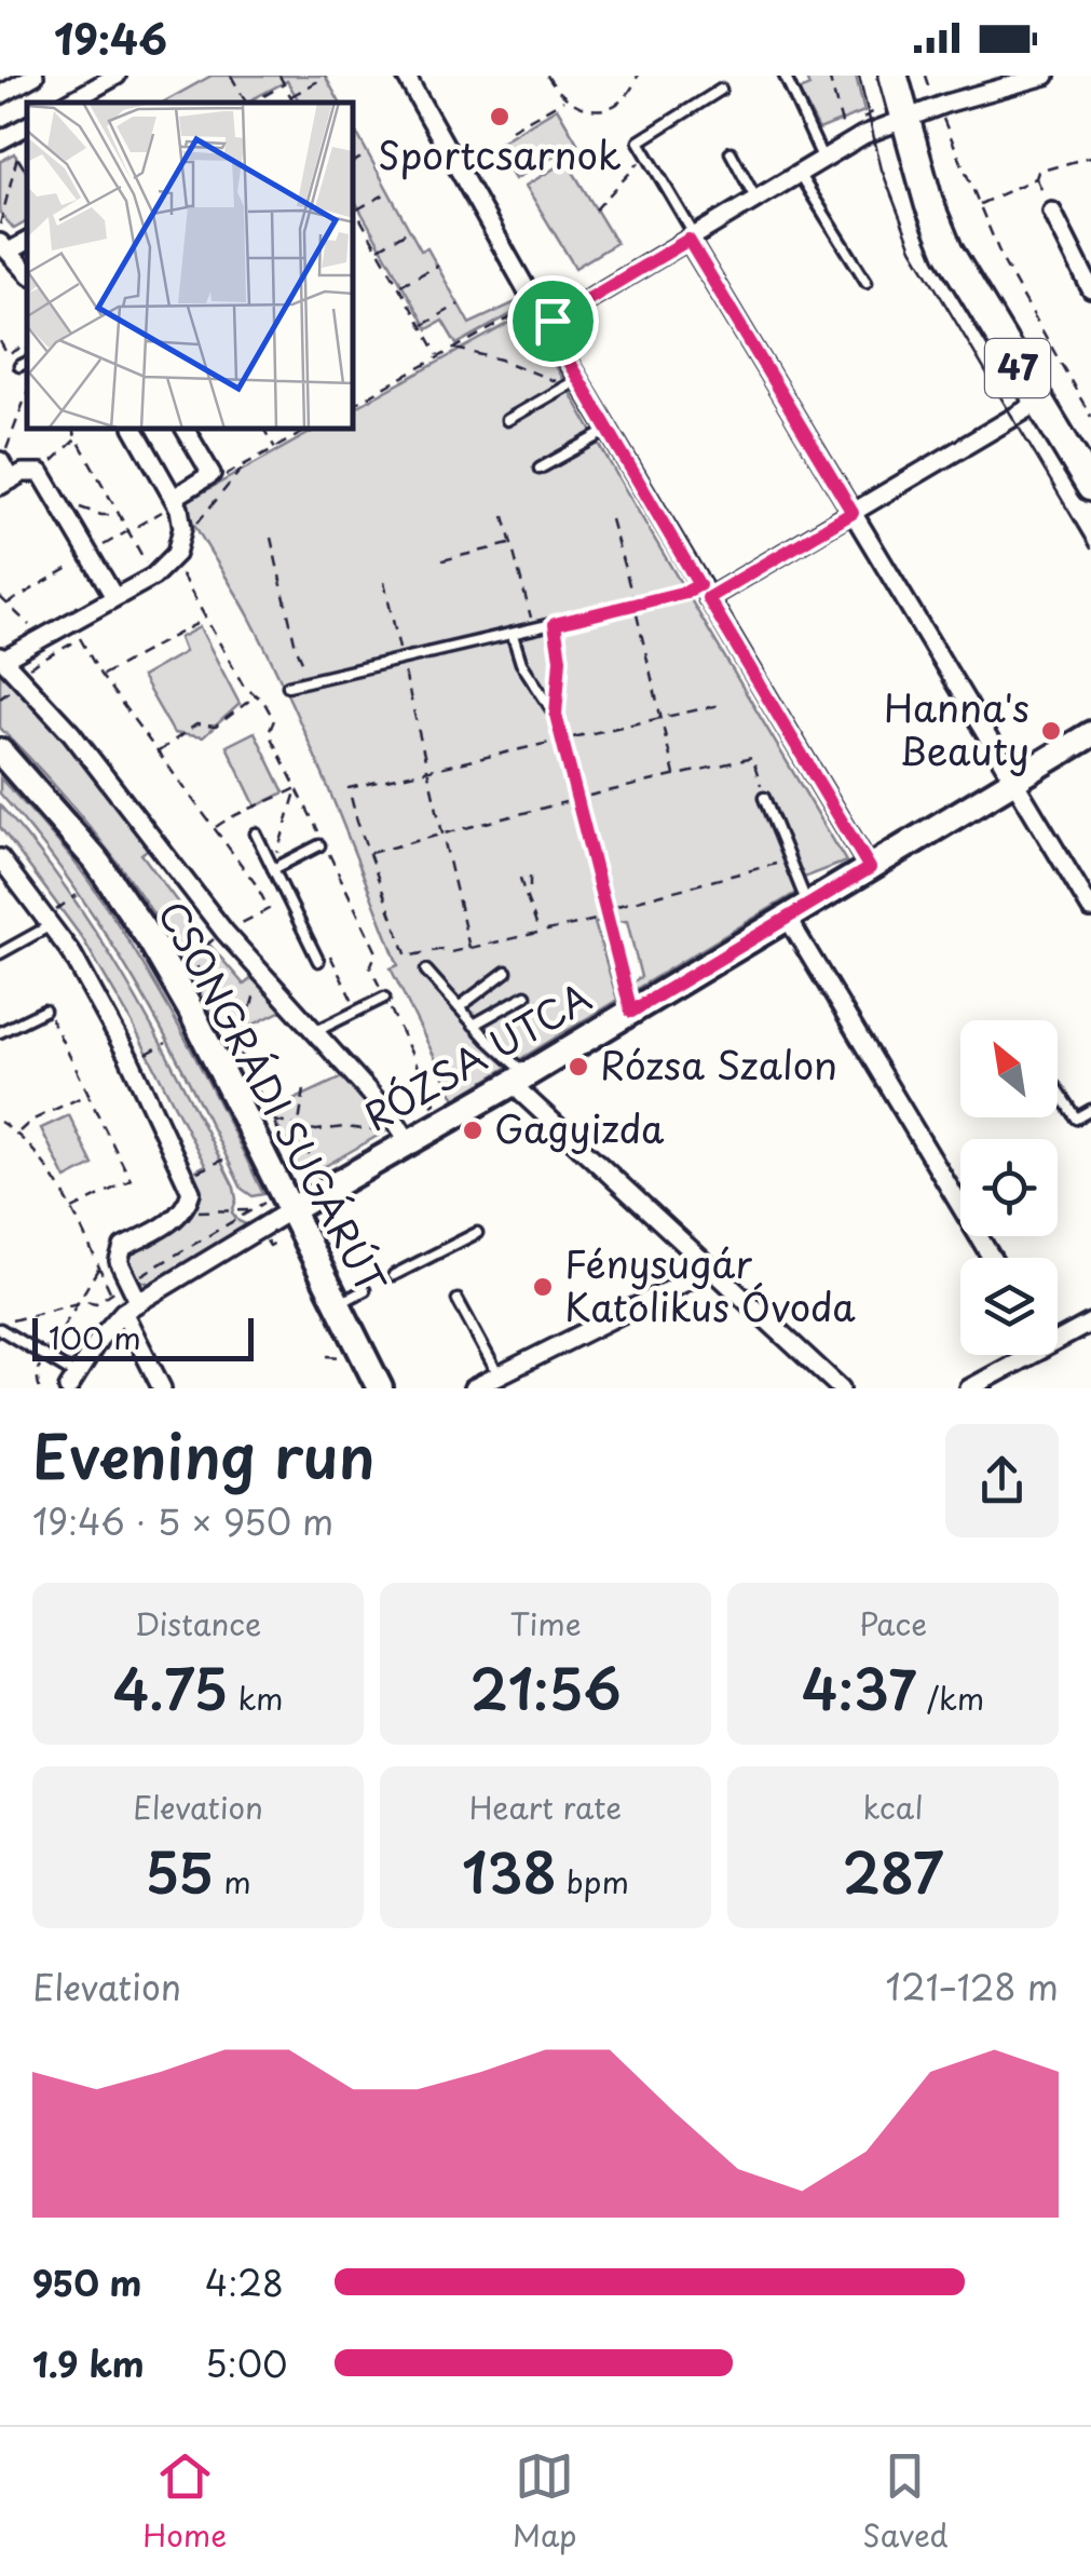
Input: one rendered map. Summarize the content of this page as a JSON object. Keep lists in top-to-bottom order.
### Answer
{
  "streets": {
    "main road": ["47"],
    "street": ["RÓZSA UTCA", "CSONGRÁDI SUGÁRÚT"]
  },
  "crossings": [
    ["RÓZSA UTCA", "CSONGRÁDI SUGÁRÚT"]
  ],
  "places": [
    "Sportcsarnok",
    "Hanna's Beauty",
    "Rózsa Szalon",
    "Gagyizda",
    "Fénysugár Katolikus Óvoda"
  ],
  "scale_bar": "100 m",
  "north": "top left",
  "page": {
    "status": "19:46",
    "scale": "100 m",
    "heading": ["Evening run", "19:46 · 5 × 950 m"],
    "stats": [
      ["Distance", "4.75 km"],
      ["Time", "21:56"],
      ["Pace", "4:37 /km"],
      ["Elevation", "55 m"],
      ["Heart rate", "138 bpm"],
      ["kcal", "287"]
    ],
    "chart": ["Elevation", "121–128 m"],
    "list": [
      {
        "name": "950 m",
        "note": "4:28"
      },
      {
        "name": "1.9 km",
        "note": "5:00"
      }
    ],
    "tabs": ["Home", "Map", "Saved"]
  }
}
